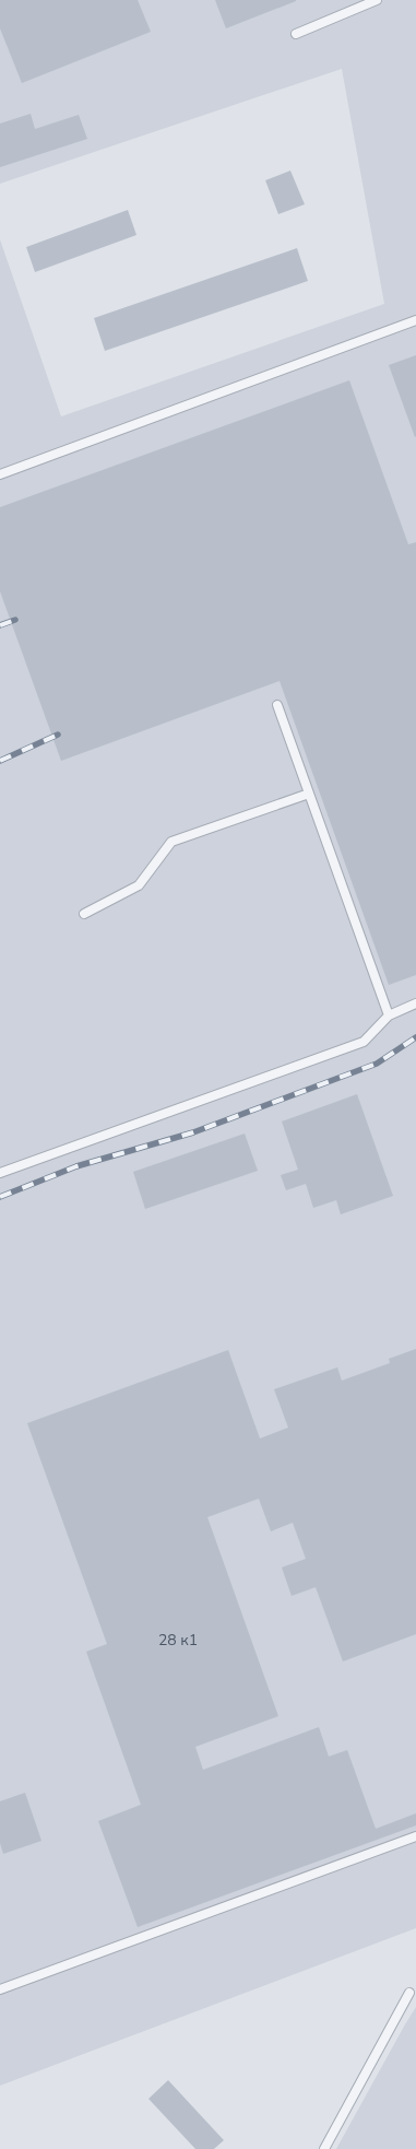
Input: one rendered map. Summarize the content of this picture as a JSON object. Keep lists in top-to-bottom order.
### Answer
{
  "house_numbers": ["28 к1"]
}
